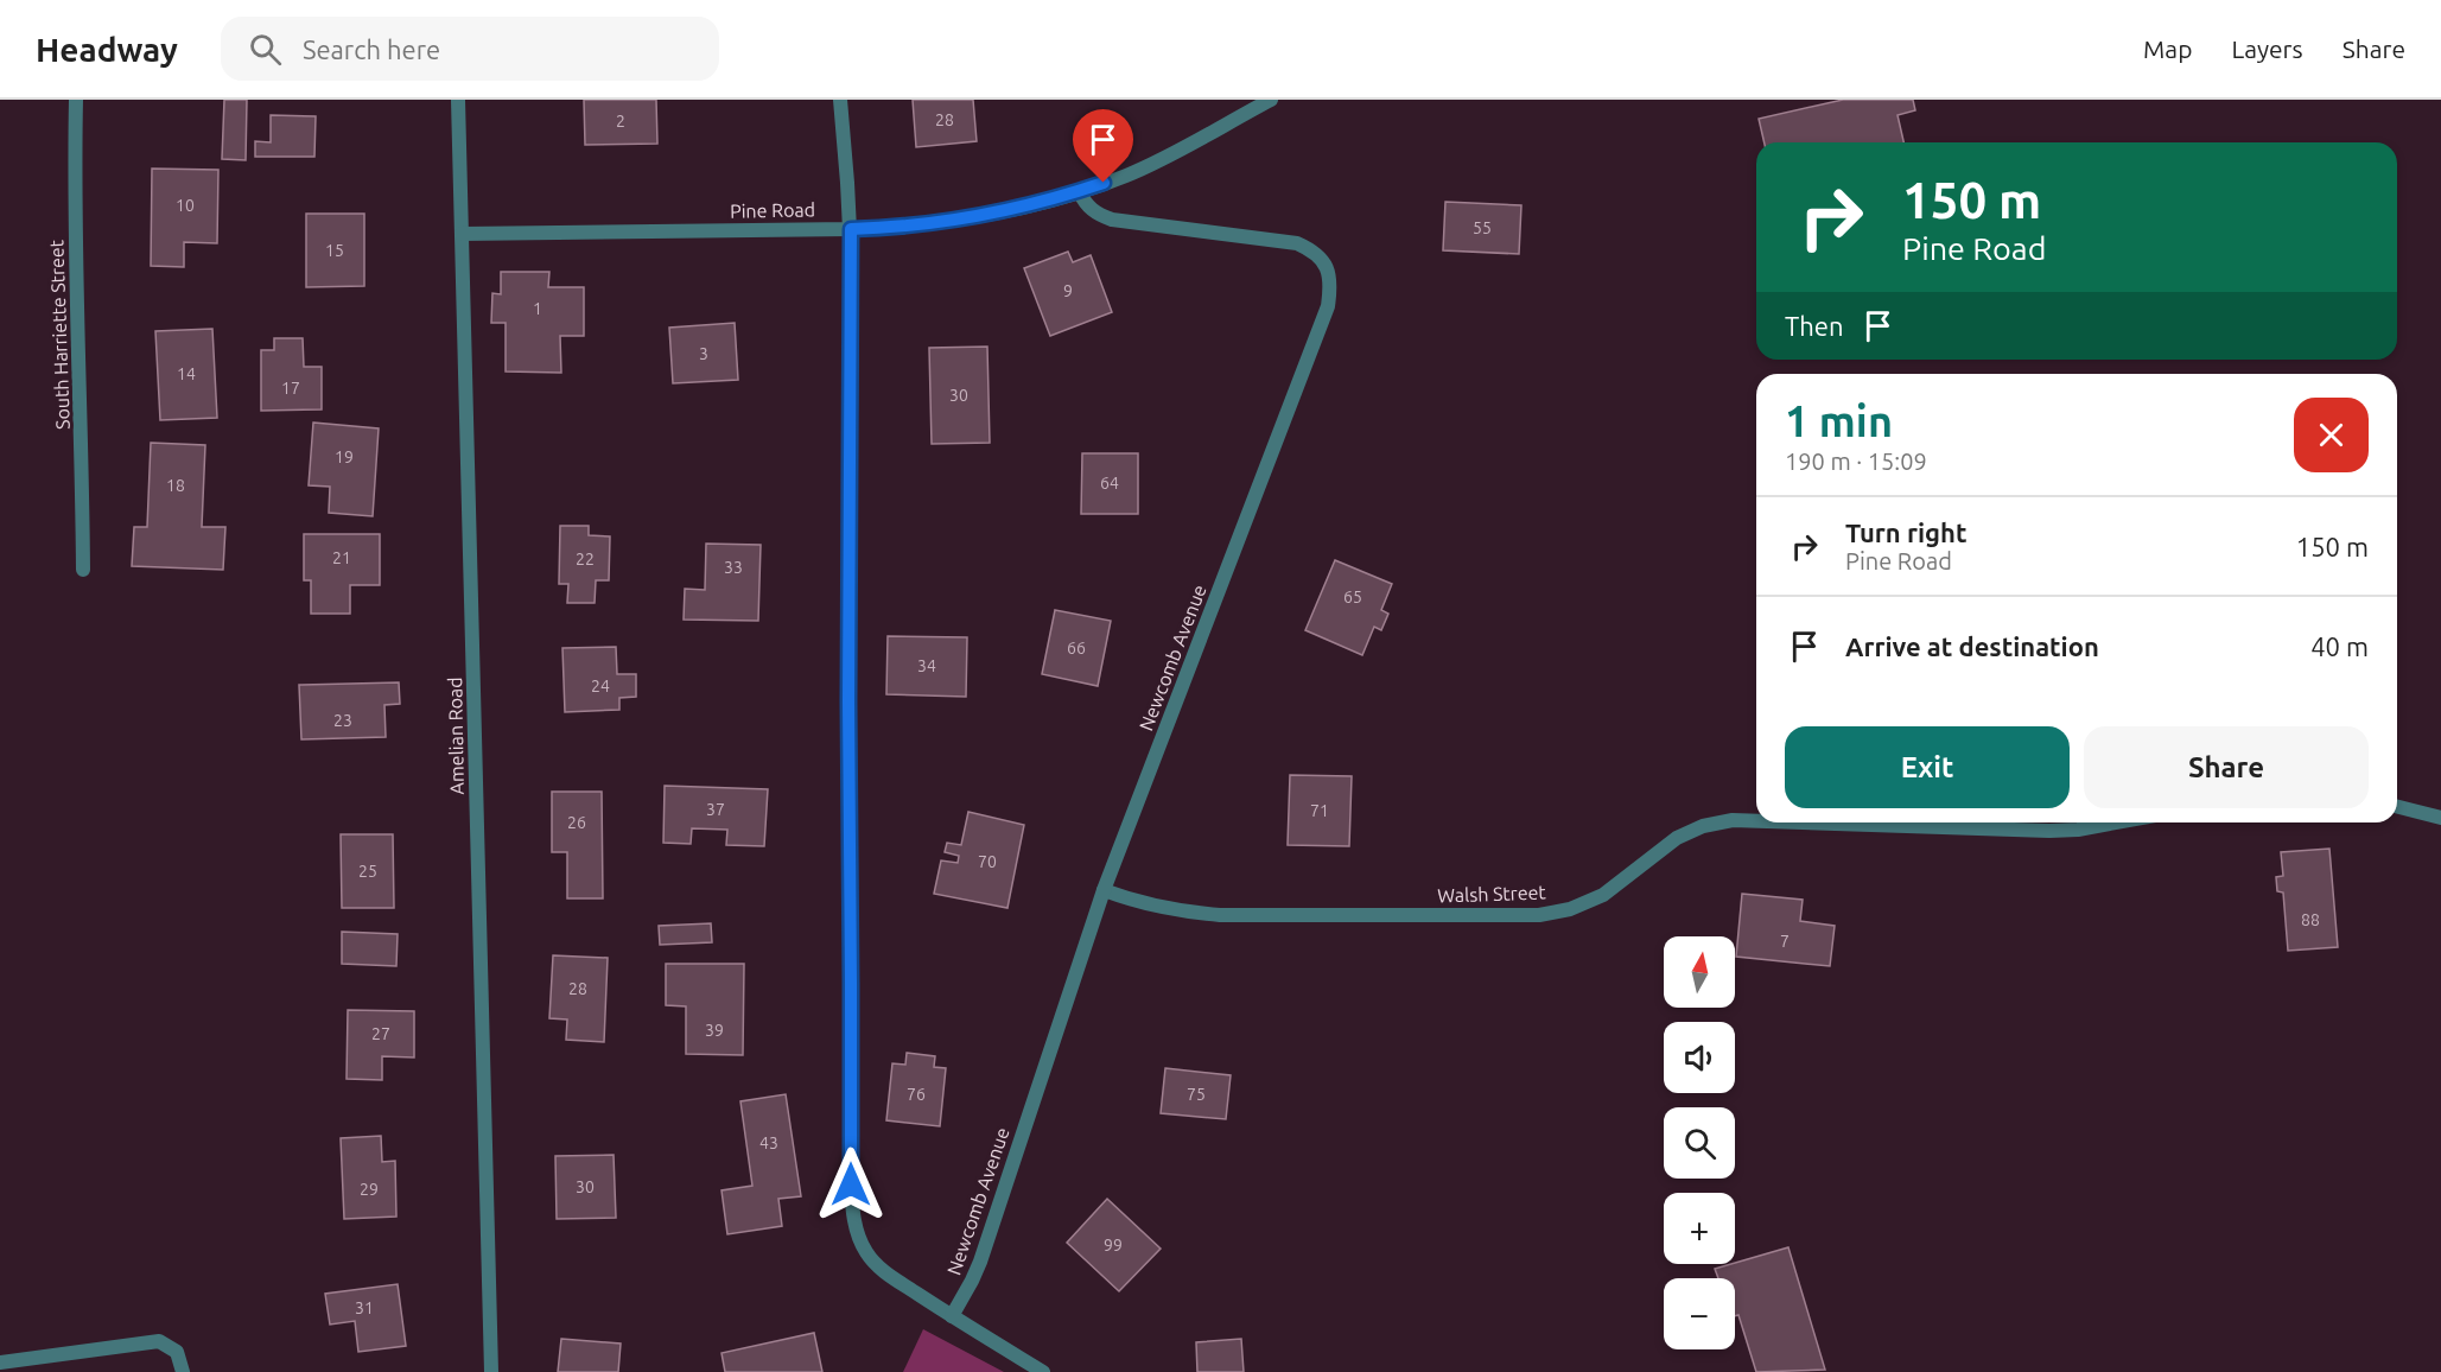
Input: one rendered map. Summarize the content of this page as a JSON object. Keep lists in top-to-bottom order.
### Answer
{
  "streets": {
    "street": [
      "Pine Road",
      "South Harriette Street",
      "Newcomb Avenue",
      "Amelian Road",
      "Walsh Street"
    ]
  },
  "crossings": [
    ["Pine Road", "Newcomb Avenue"],
    ["Pine Road", "Amelian Road"],
    ["Newcomb Avenue", "Walsh Street"]
  ],
  "house_numbers": [
    "28",
    "2",
    "10",
    "55",
    "15",
    "9",
    "1",
    "3",
    "14",
    "17",
    "30",
    "19",
    "64",
    "18",
    "21",
    "22",
    "33",
    "65",
    "66",
    "34",
    "24",
    "23",
    "37",
    "71",
    "26",
    "70",
    "25",
    "88",
    "7",
    "28",
    "39",
    "27",
    "76",
    "75",
    "43",
    "30",
    "29",
    "99",
    "31"
  ],
  "north": "top",
  "page": {
    "header": "Headway",
    "search": "Search here",
    "nav": ["Map", "Layers", "Share"],
    "turn": ["150 m", "Pine Road"],
    "then": "Then",
    "heading": ["1 min", "190 m · 15:09"],
    "list": [
      {
        "name": "Turn right",
        "note": "Pine Road",
        "value": "150 m"
      },
      {
        "name": "Arrive at destination",
        "value": "40 m"
      }
    ],
    "buttons": ["Exit", "Share"],
    "map_buttons": ["+", "−"]
  }
}
